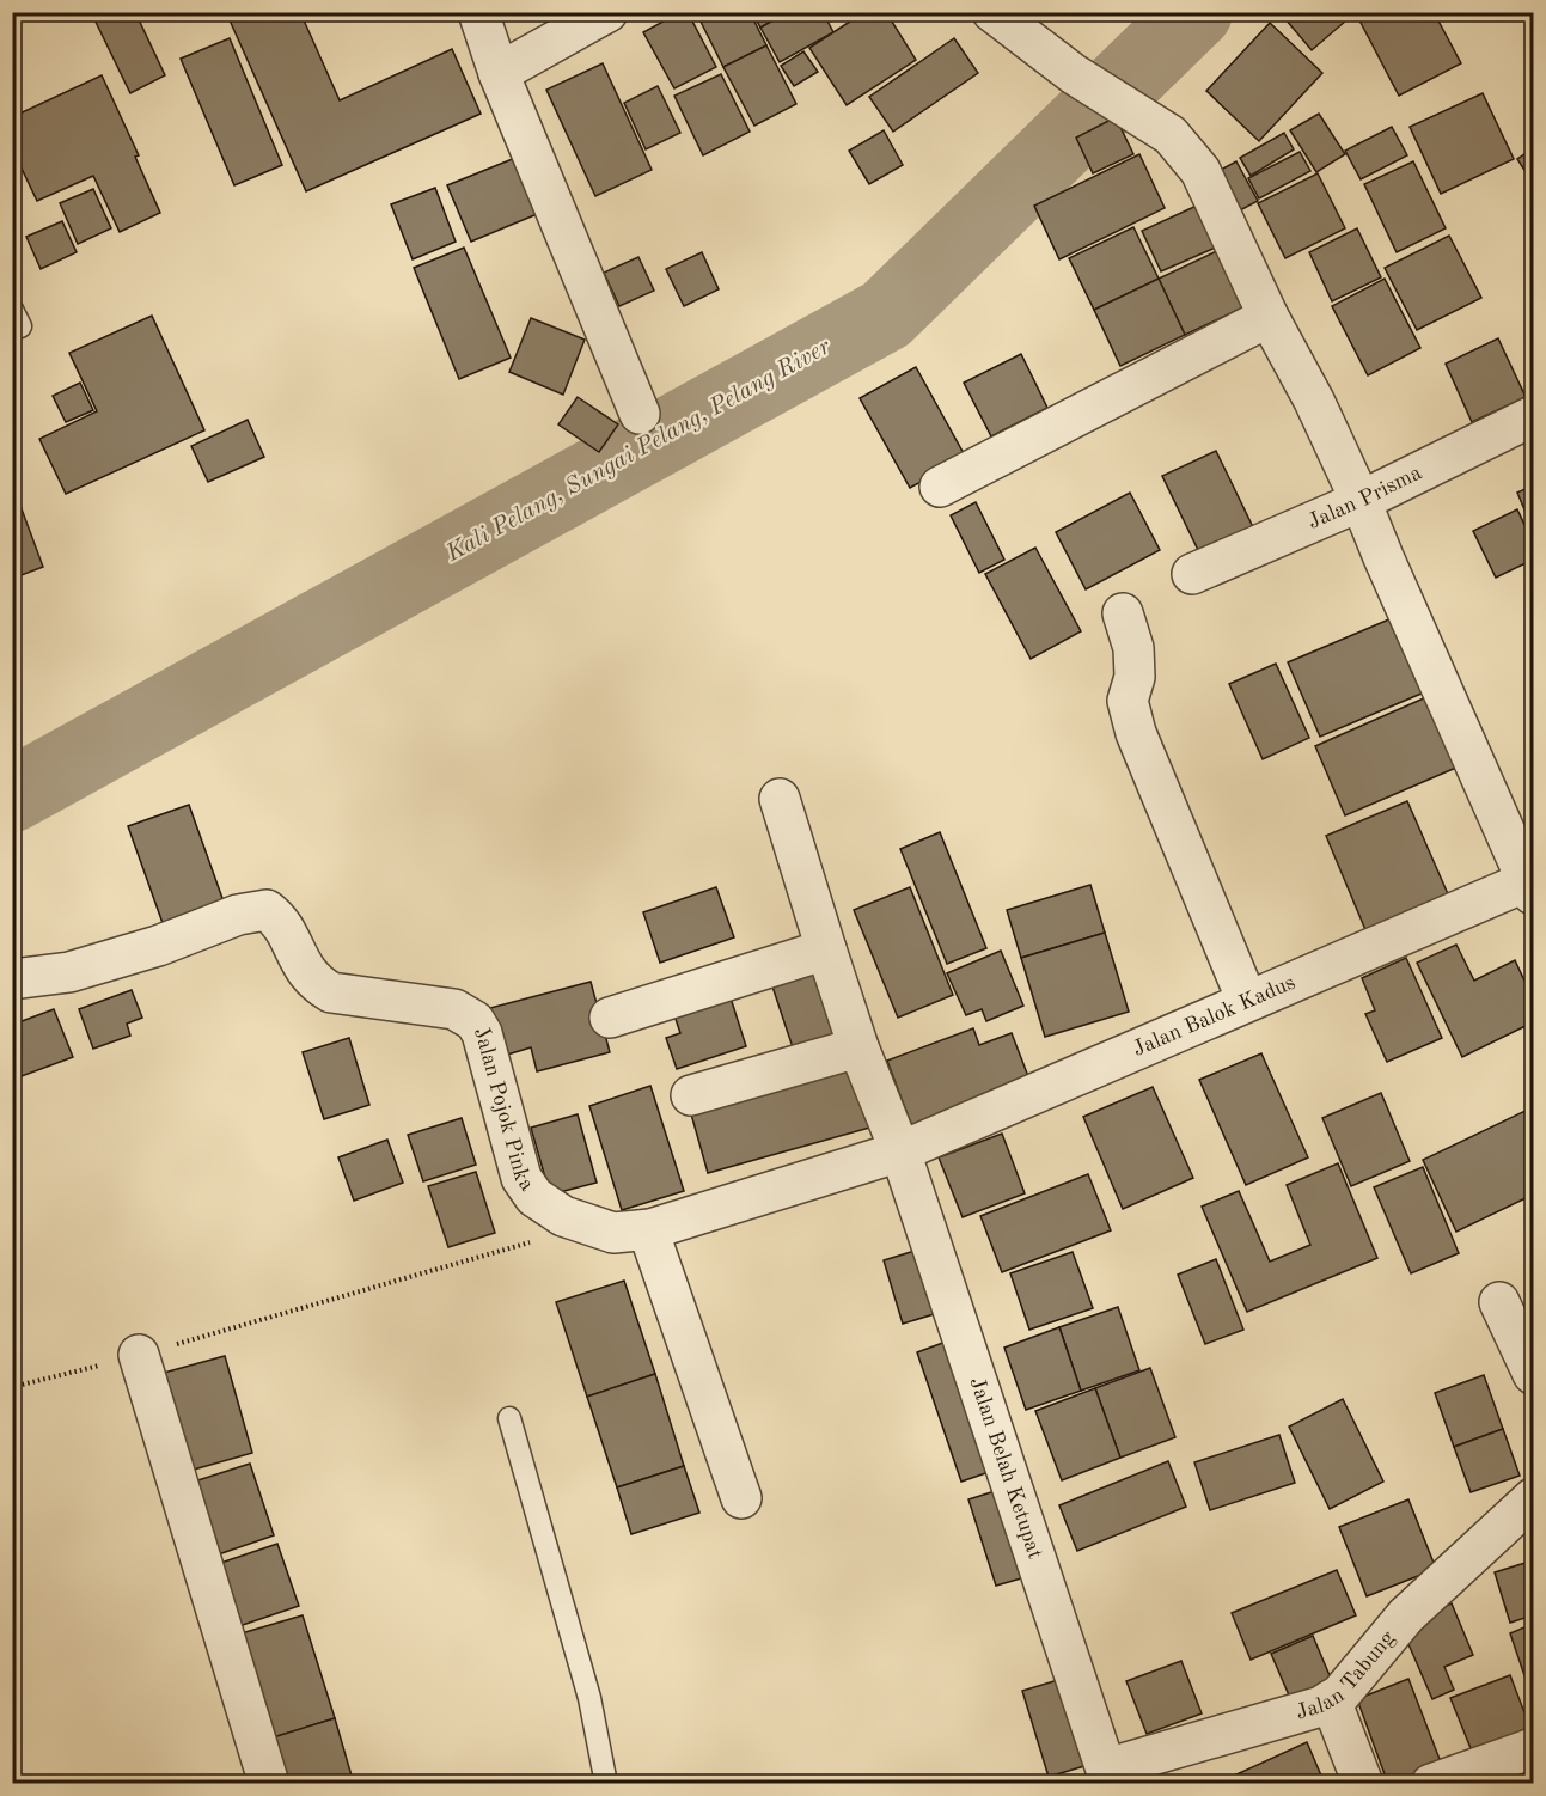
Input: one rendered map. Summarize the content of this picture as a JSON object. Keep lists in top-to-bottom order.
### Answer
{
  "streets": {
    "street": [
      "Jalan Prisma",
      "Jalan Balok Kadus",
      "Jalan Pojok Pinka",
      "Jalan Belah Ketupat",
      "Jalan Tabung"
    ]
  },
  "crossings": [
    ["Jalan Balok Kadus", "Jalan Pojok Pinka"],
    ["Jalan Balok Kadus", "Jalan Belah Ketupat"],
    ["Jalan Pojok Pinka", "Jalan Belah Ketupat"],
    ["Jalan Belah Ketupat", "Jalan Tabung"]
  ],
  "water": ["Kali Pelang, Sungai Pelang, Pelang River"]
}
